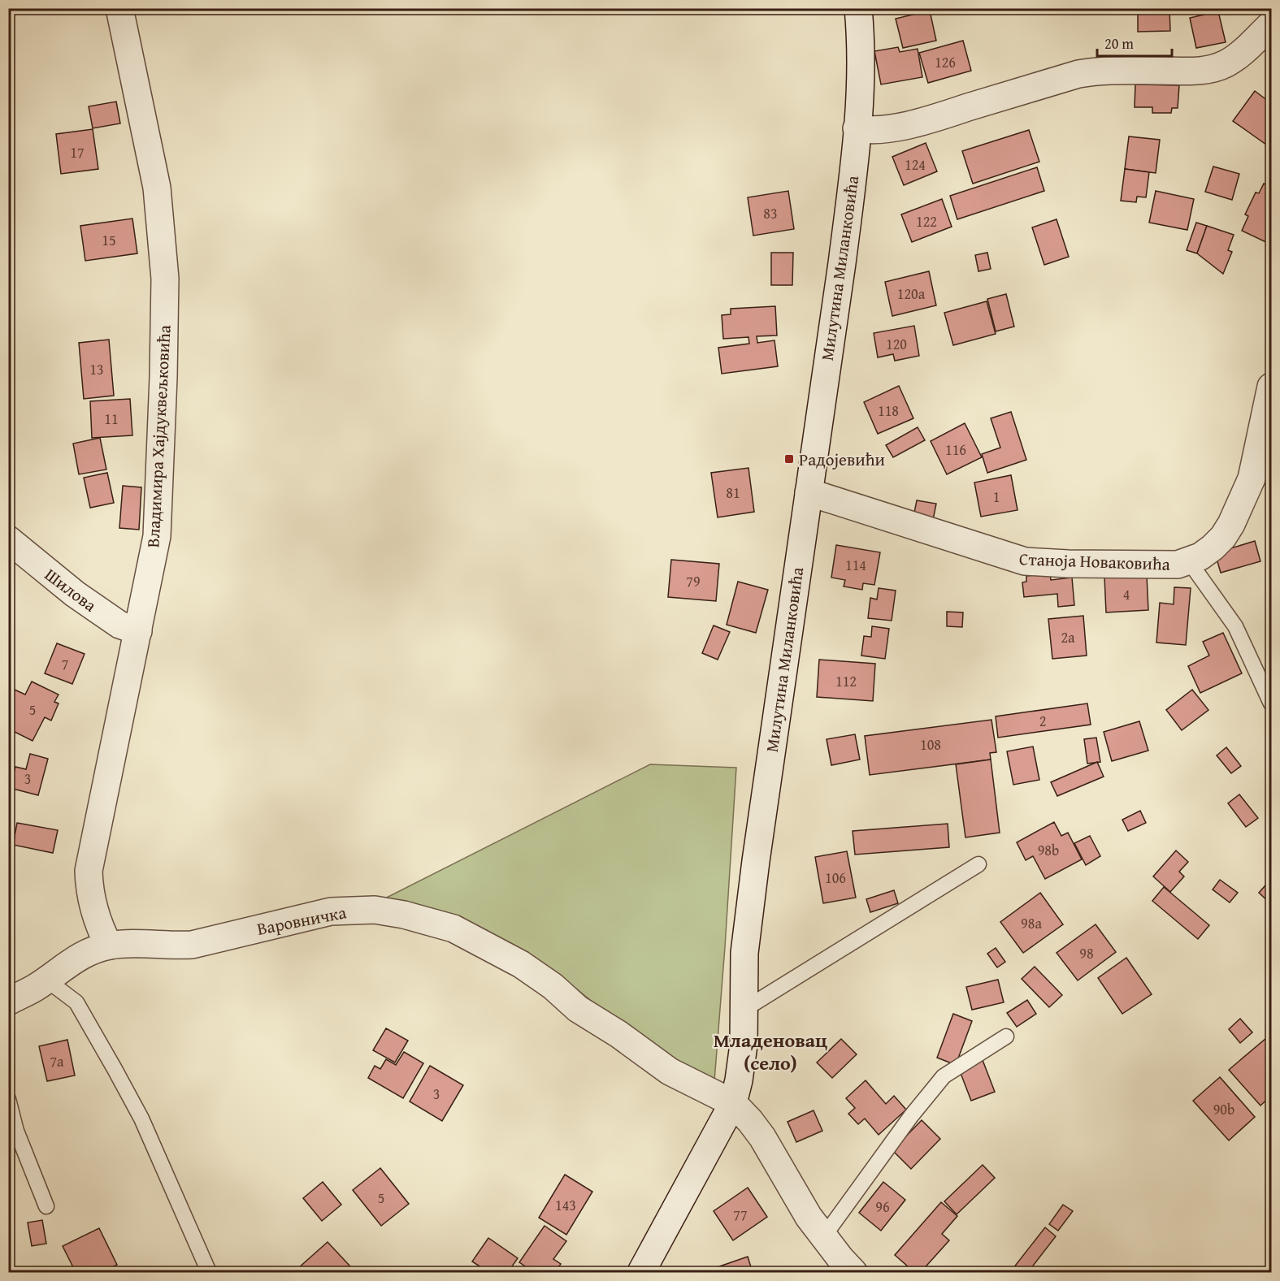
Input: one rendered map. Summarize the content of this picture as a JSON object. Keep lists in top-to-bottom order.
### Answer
{
  "streets": {
    "street": [
      "Милутина Миланковића",
      "Владимира Хајдуквељковића",
      "Станоја Новаковића",
      "Шилова",
      "Варовничка"
    ]
  },
  "crossings": [
    ["Милутина Миланковића", "Станоја Новаковића"],
    ["Милутина Миланковића", "Варовничка"],
    ["Владимира Хајдуквељковића", "Шилова"],
    ["Владимира Хајдуквељковића", "Варовничка"]
  ],
  "districts": ["Младеновац (село)"],
  "places": {
    "transit": ["Радојевићи"]
  },
  "house_numbers": [
    "126",
    "17",
    "124",
    "83",
    "122",
    "15",
    "120a",
    "120",
    "13",
    "118",
    "11",
    "116",
    "81",
    "1",
    "114",
    "79",
    "4",
    "2a",
    "7",
    "112",
    "5",
    "2",
    "108",
    "3",
    "98b",
    "106",
    "98a",
    "98",
    "7a",
    "3",
    "90b",
    "5",
    "143",
    "96",
    "77"
  ],
  "scale_bar": "20 m"
}
